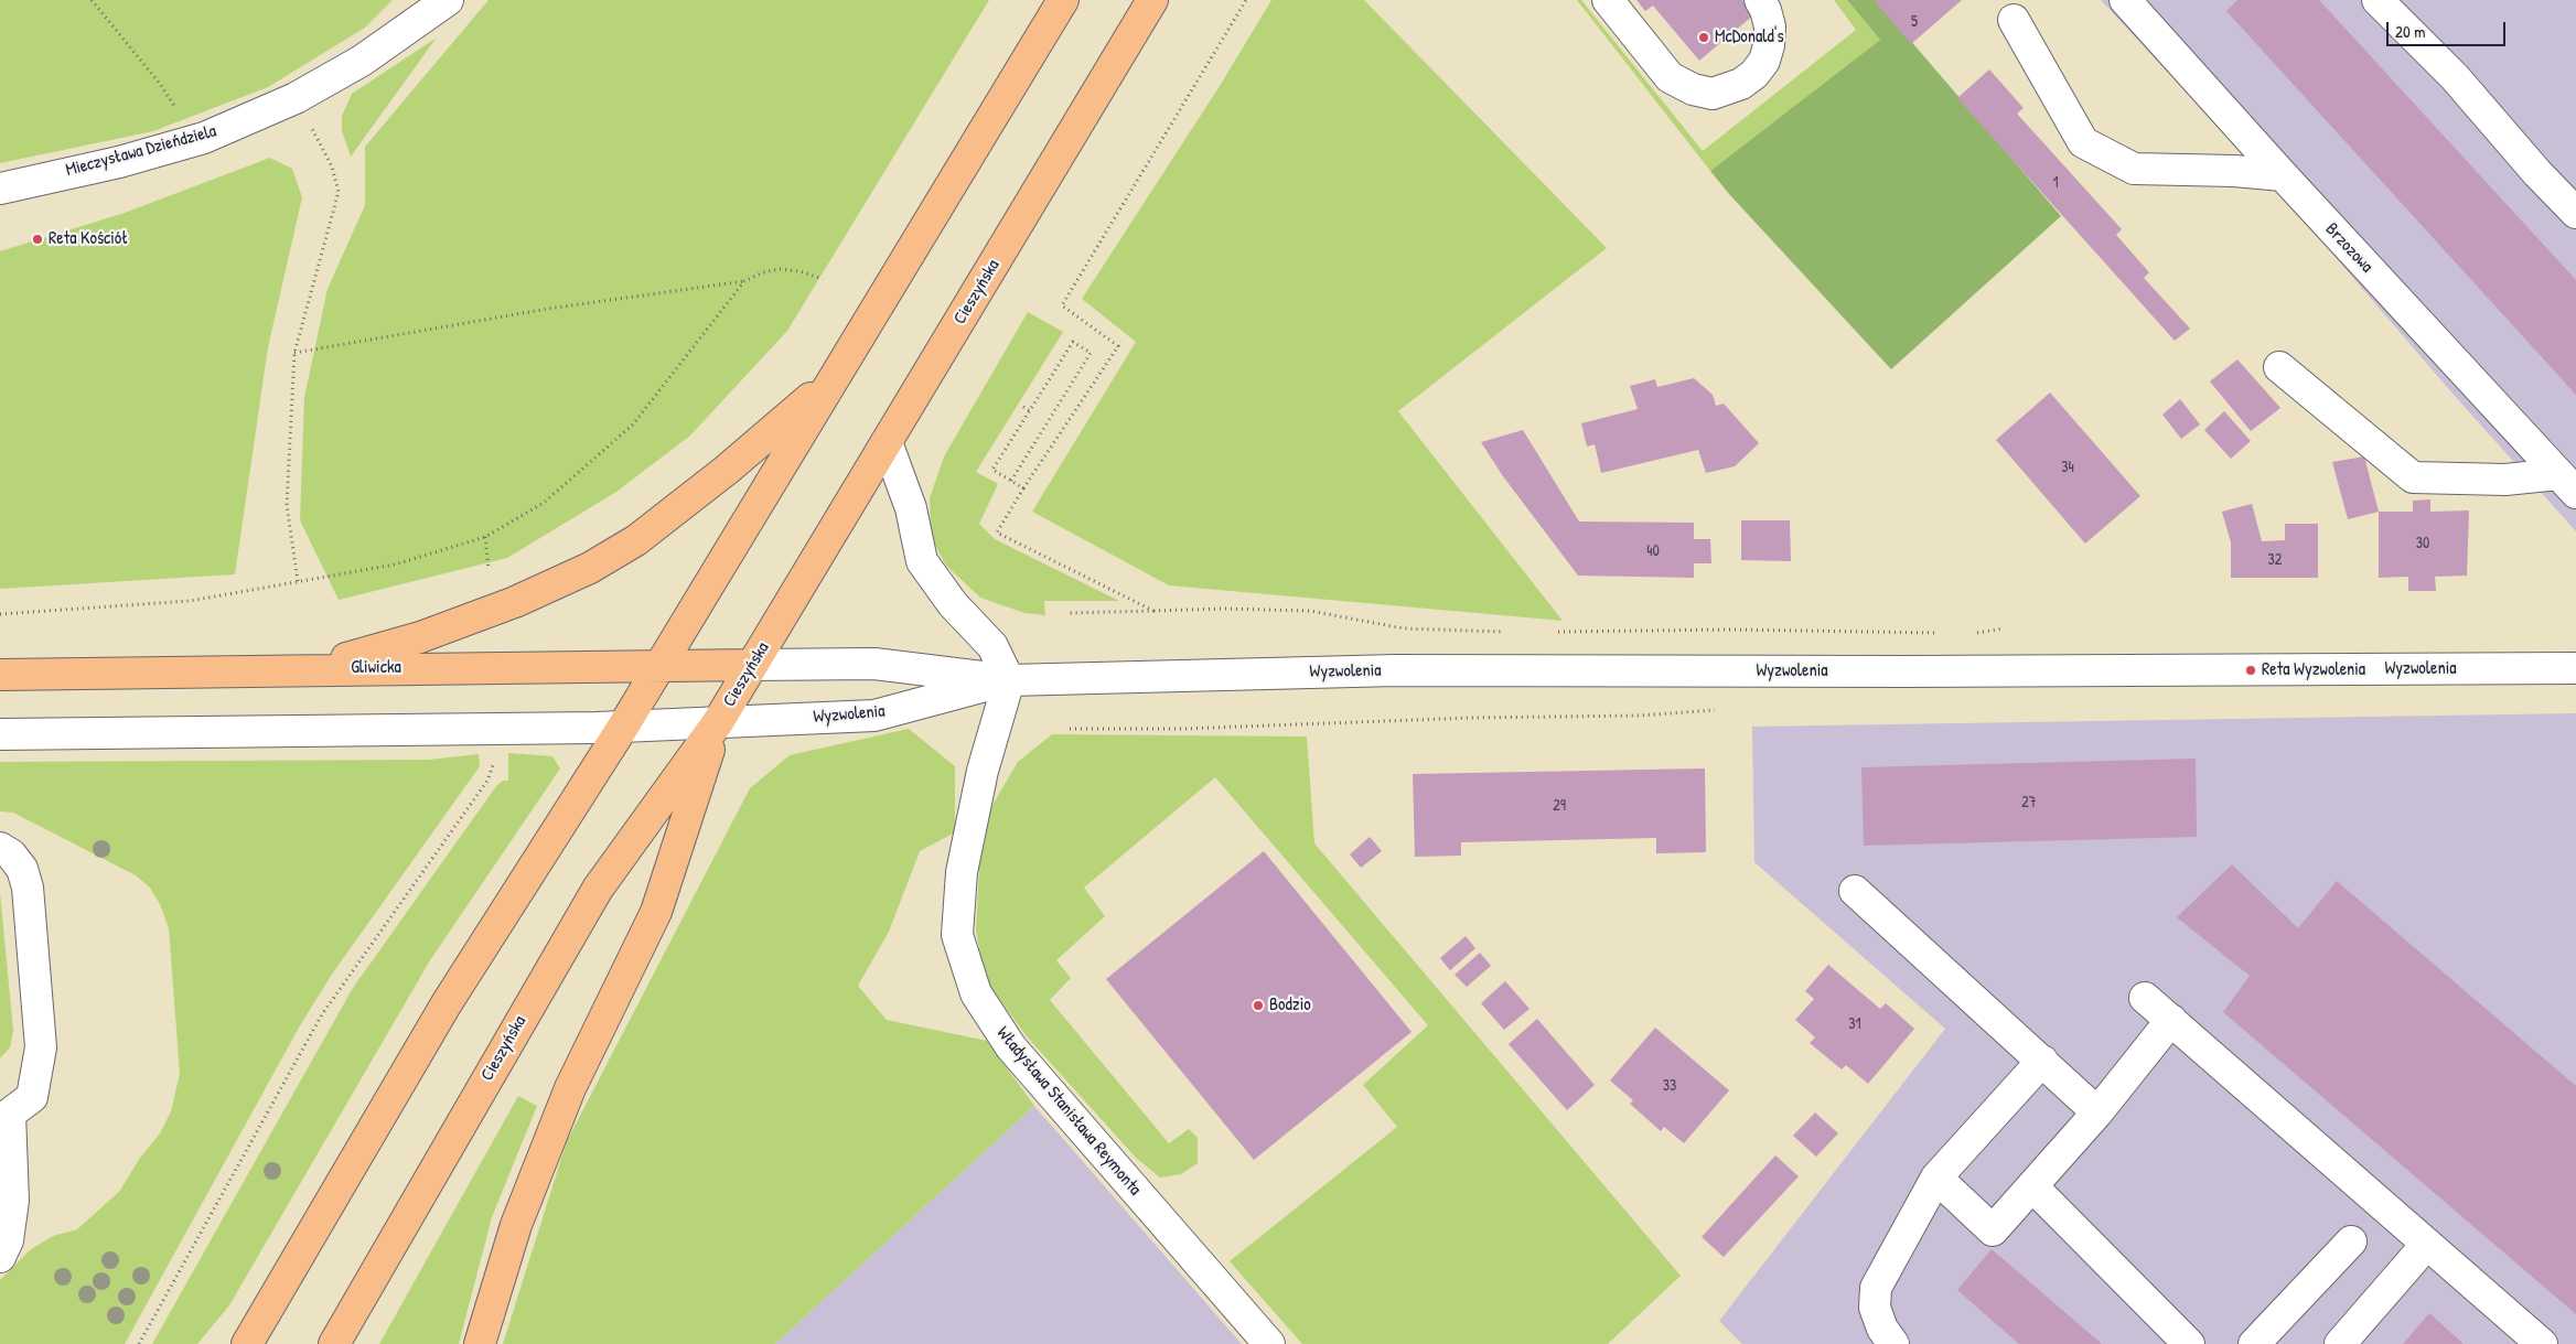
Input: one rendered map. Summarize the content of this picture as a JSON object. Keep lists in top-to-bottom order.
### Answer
{
  "streets": {
    "main road": ["Cieszyńska", "Gliwicka"],
    "street": [
      "Mieczysława Dzieńdziela",
      "Brzozowa",
      "Wyzwolenia",
      "Władysława Stanisława Reymonta"
    ]
  },
  "crossings": [
    ["Cieszyńska", "Gliwicka"],
    ["Cieszyńska", "Wyzwolenia"],
    ["Gliwicka", "Wyzwolenia"],
    ["Wyzwolenia", "Władysława Stanisława Reymonta"]
  ],
  "places": [
    "McDonald's",
    "Reta Kościół",
    "Reta Wyzwolenia",
    "Bodzio"
  ],
  "house_numbers": [
    "5",
    "1",
    "34",
    "30",
    "40",
    "32",
    "27",
    "29",
    "31",
    "33"
  ],
  "scale_bar": "20 m"
}
